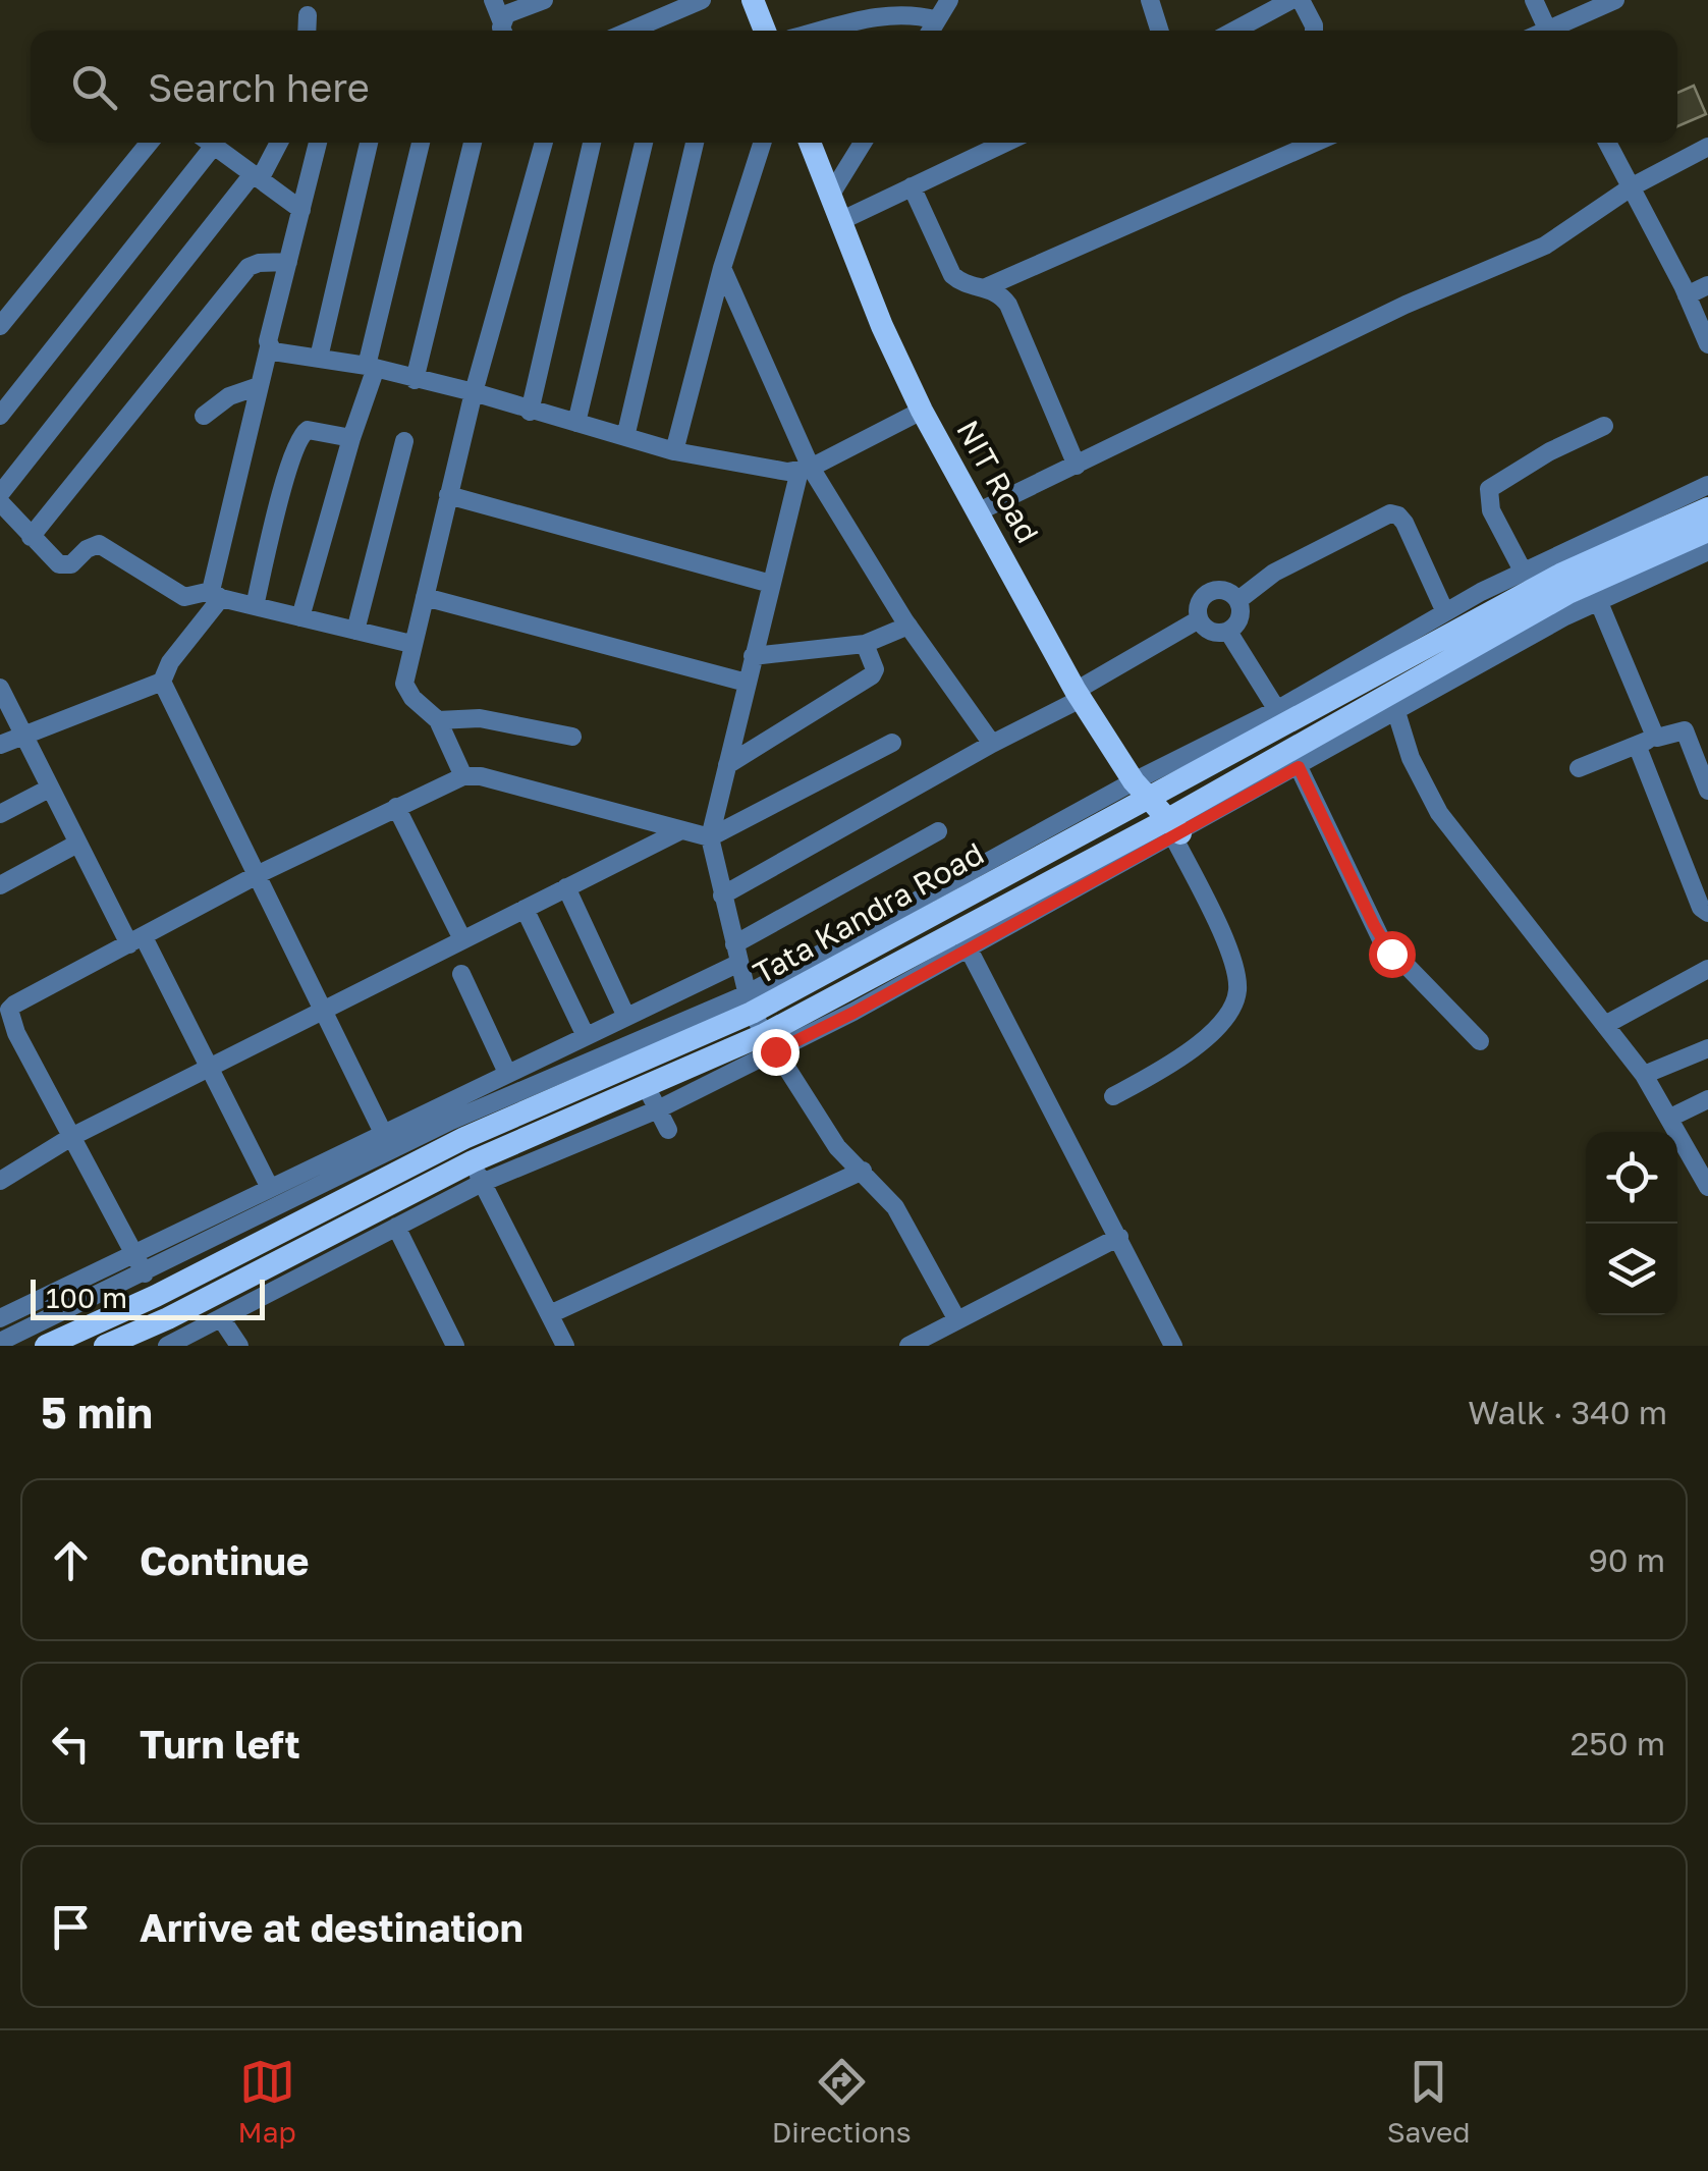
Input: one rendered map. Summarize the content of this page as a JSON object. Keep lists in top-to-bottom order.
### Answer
{
  "streets": {
    "main road": ["NIT Road", "Tata Kandra Road"]
  },
  "crossings": [
    ["NIT Road", "Tata Kandra Road"]
  ],
  "scale_bar": "100 m",
  "page": {
    "search": "Search here",
    "scale": "100 m",
    "heading": ["5 min", "Walk · 340 m"],
    "list": [
      ["Continue", "90 m"],
      ["Turn left", "250 m"],
      "Arrive at destination"
    ],
    "nav": ["Map", "Directions", "Saved"]
  }
}
